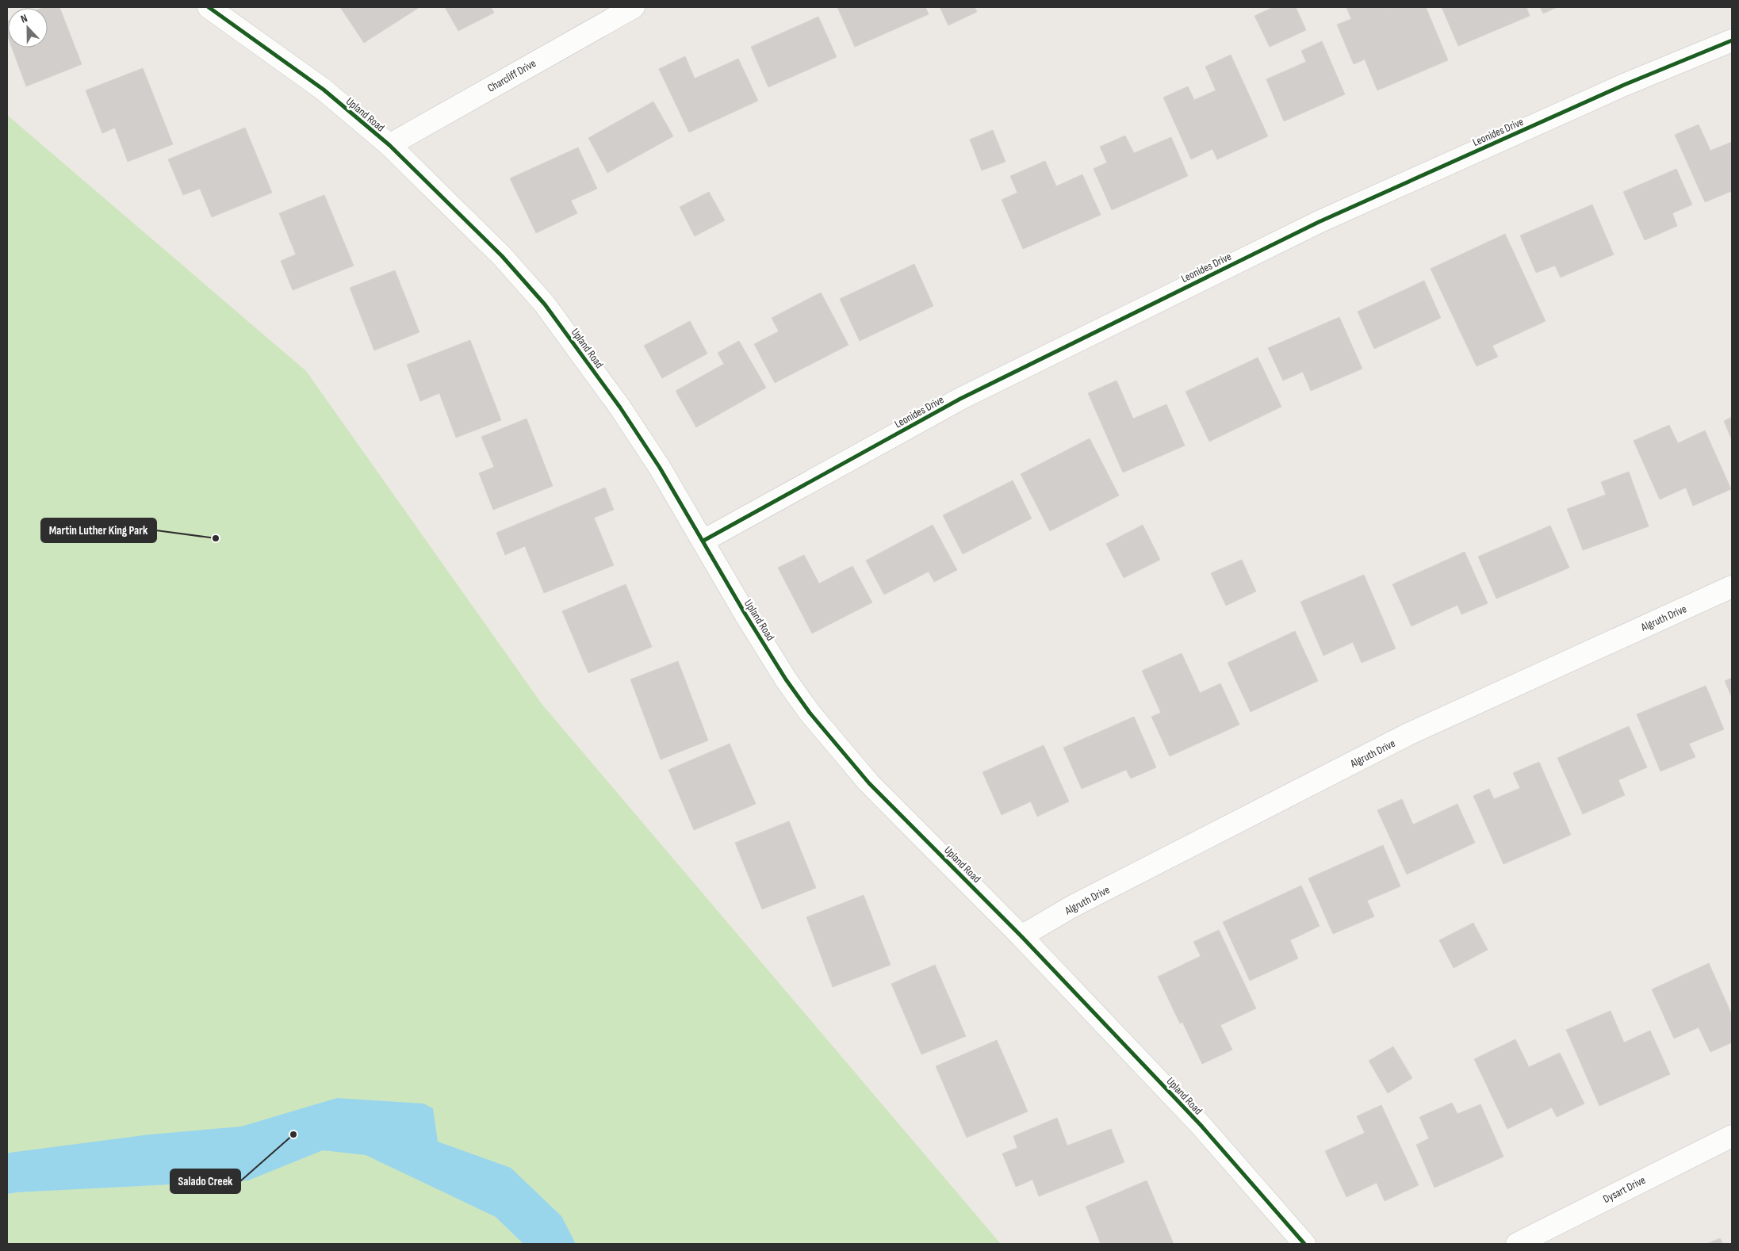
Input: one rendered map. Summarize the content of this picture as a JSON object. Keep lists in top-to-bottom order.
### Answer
{
  "streets": {
    "street": [
      "Charcliff Drive",
      "Upland Road",
      "Leonides Drive",
      "Algruth Drive",
      "Dysart Drive"
    ]
  },
  "crossings": [
    ["Charcliff Drive", "Upland Road"],
    ["Upland Road", "Leonides Drive"],
    ["Upland Road", "Algruth Drive"]
  ],
  "places": ["Martin Luther King Park", "Salado Creek"],
  "north": "top"
}
